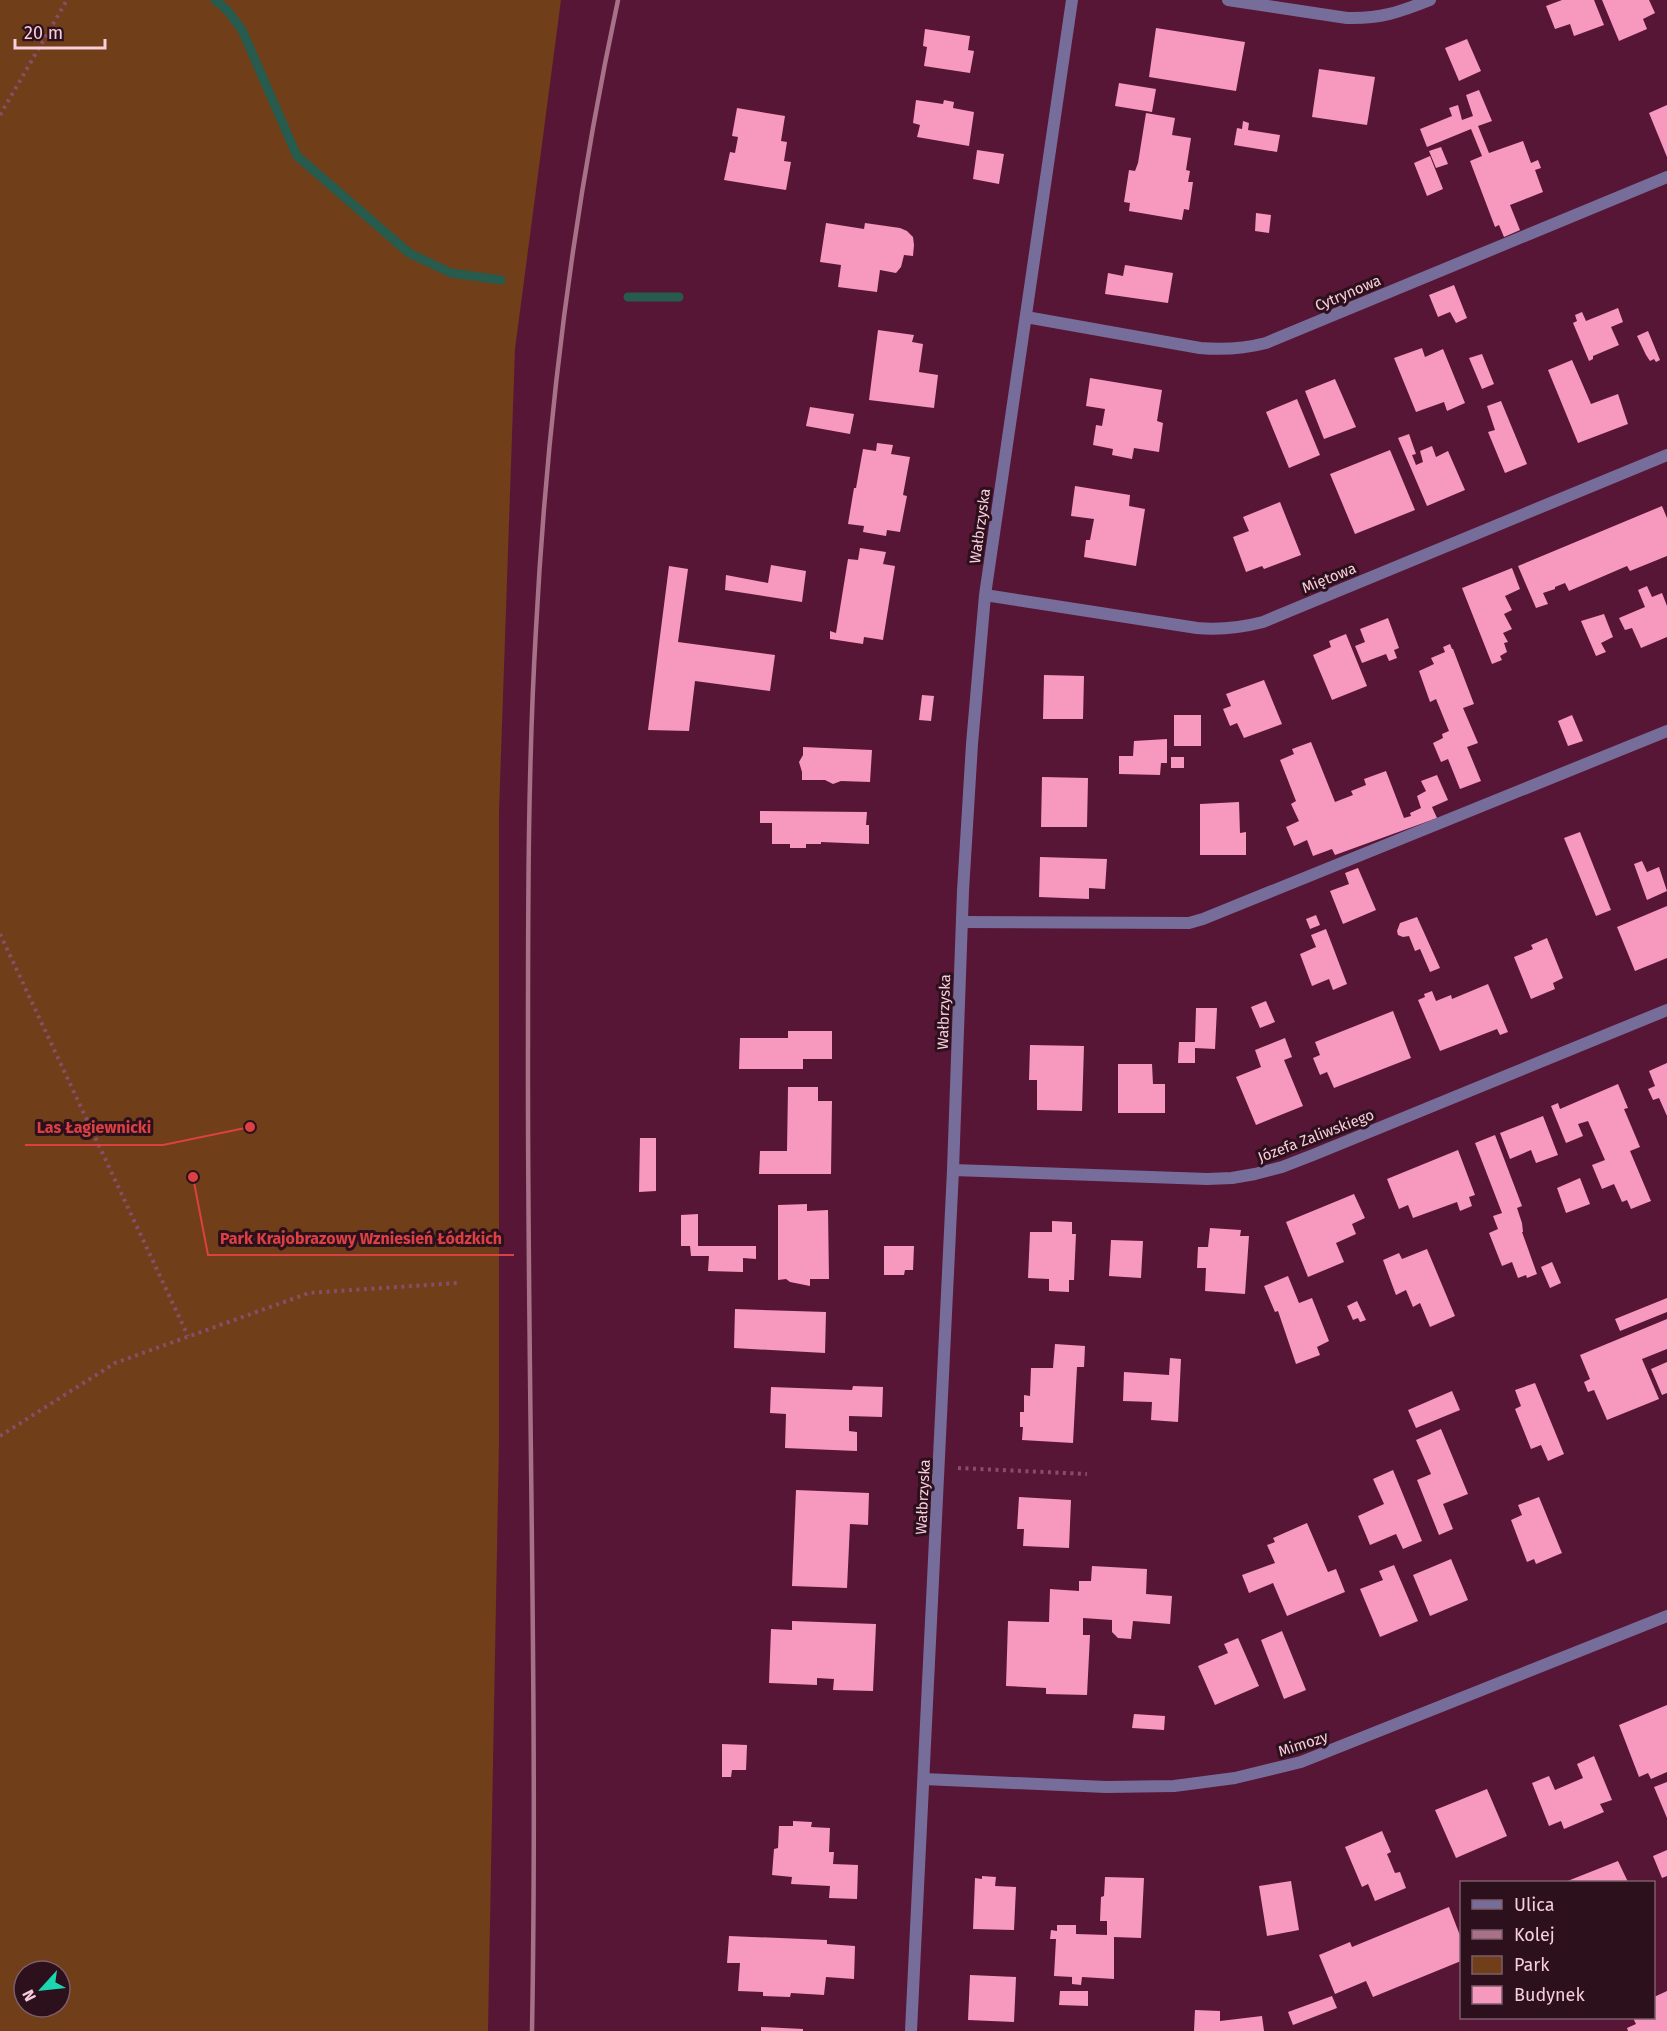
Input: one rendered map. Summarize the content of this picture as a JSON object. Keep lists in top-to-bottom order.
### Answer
{
  "streets": {
    "street": [
      "Cytrynowa",
      "Wałbrzyska",
      "Miętowa",
      "Józefa Zaliwskiego",
      "Mimozy"
    ]
  },
  "crossings": [
    ["Cytrynowa", "Wałbrzyska"],
    ["Wałbrzyska", "Miętowa"],
    ["Wałbrzyska", "Józefa Zaliwskiego"],
    ["Wałbrzyska", "Mimozy"]
  ],
  "places": ["Las Łagiewnicki", "Park Krajobrazowy Wzniesień Łódzkich"],
  "legend": [
    "Ulica",
    "Kolej",
    "Park",
    "Budynek"
  ],
  "scale_bar": "20 m",
  "north": "bottom left"
}
